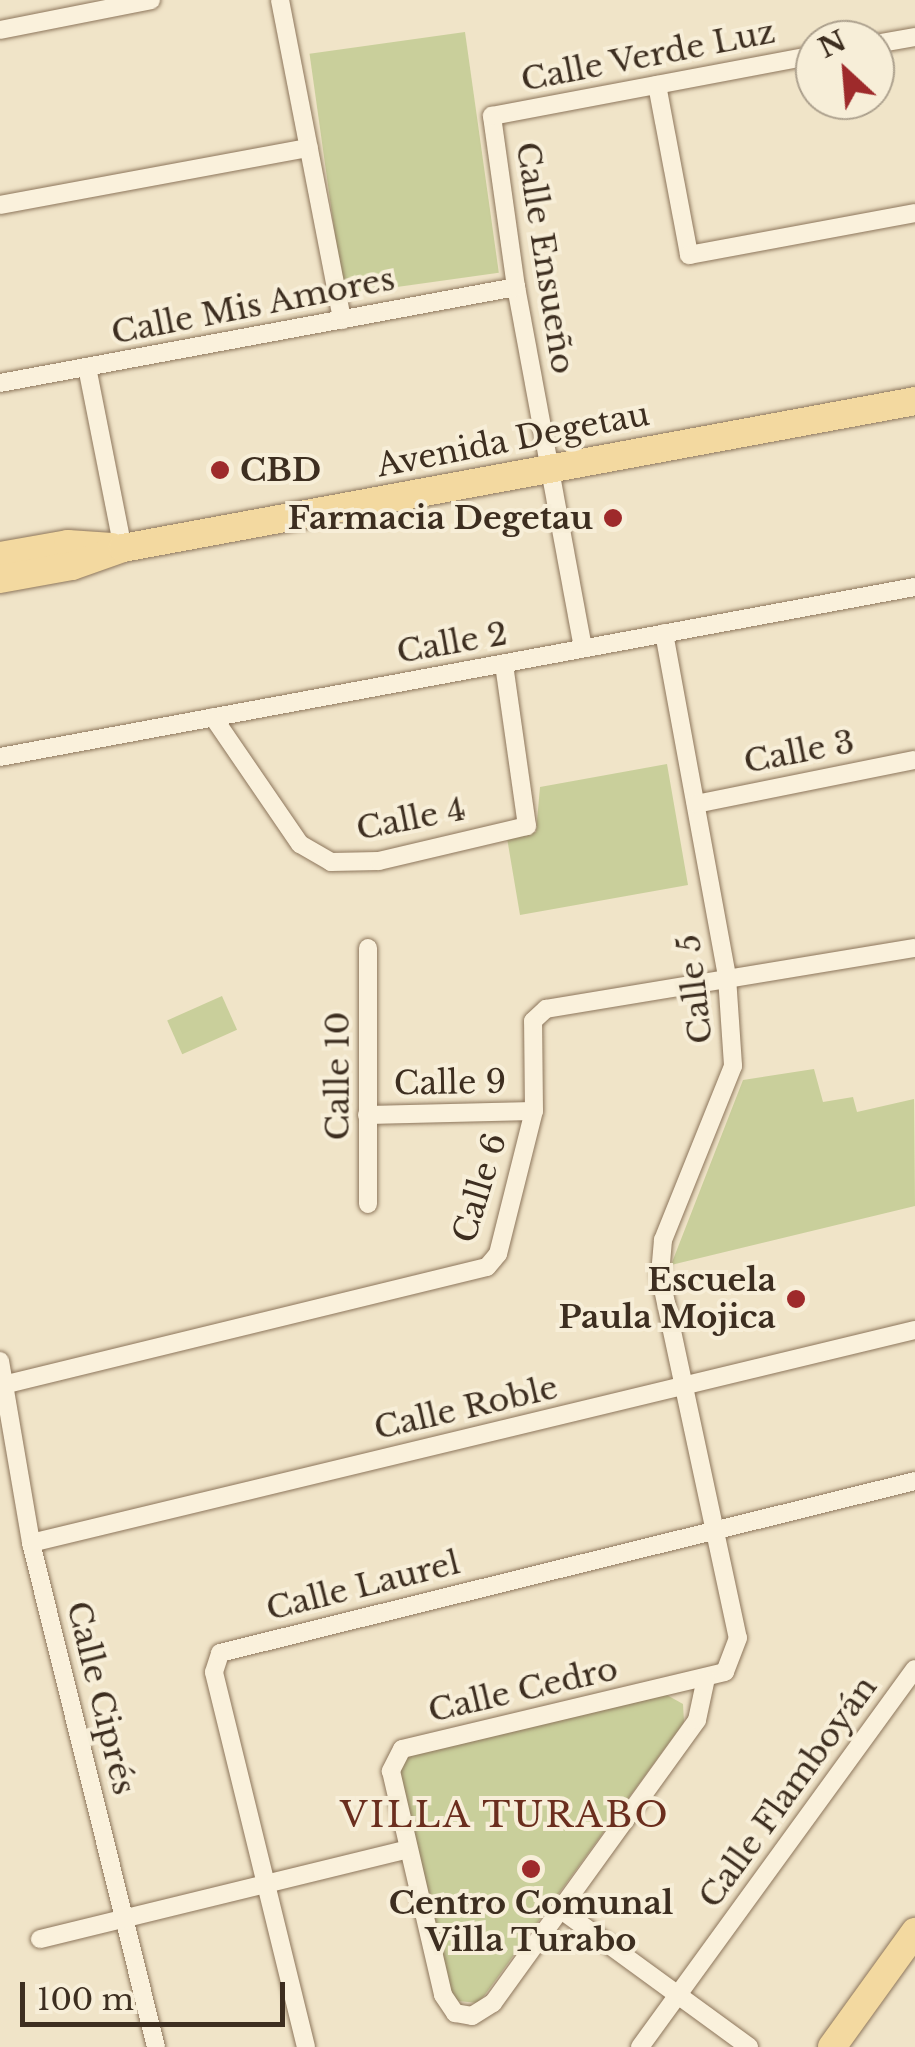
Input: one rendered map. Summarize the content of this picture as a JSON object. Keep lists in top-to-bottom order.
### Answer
{
  "streets": {
    "main road": ["Avenida Degetau"],
    "street": [
      "Calle Verde Luz",
      "Calle Ensueño",
      "Calle Mis Amores",
      "Calle 2",
      "Calle 3",
      "Calle 4",
      "Calle 5",
      "Calle 10",
      "Calle 9",
      "Calle 6",
      "Calle Roble",
      "Calle Laurel",
      "Calle Cedro",
      "Calle Ciprés",
      "Calle Flamboyán"
    ]
  },
  "crossings": [
    ["Calle Verde Luz", "Calle Ensueño"],
    ["Calle Ensueño", "Calle Mis Amores"],
    ["Calle Ensueño", "Avenida Degetau"],
    ["Calle Ensueño", "Calle 2"],
    ["Calle 2", "Calle 4"],
    ["Calle 2", "Calle 5"],
    ["Calle 3", "Calle 5"],
    ["Calle 5", "Calle 6"],
    ["Calle 5", "Calle Roble"],
    ["Calle 5", "Calle Cedro"],
    ["Calle 10", "Calle 9"],
    ["Calle 9", "Calle 6"],
    ["Calle 6", "Calle Ciprés"],
    ["Calle Roble", "Calle Cedro"],
    ["Calle Roble", "Calle Ciprés"],
    ["Calle Laurel", "Calle Cedro"]
  ],
  "districts": ["VILLA TURABO"],
  "places": [
    "CBD",
    "Farmacia Degetau",
    "Escuela Paula Mojica",
    "Centro Comunal Villa Turabo"
  ],
  "scale_bar": "100 m",
  "north": "top left"
}
